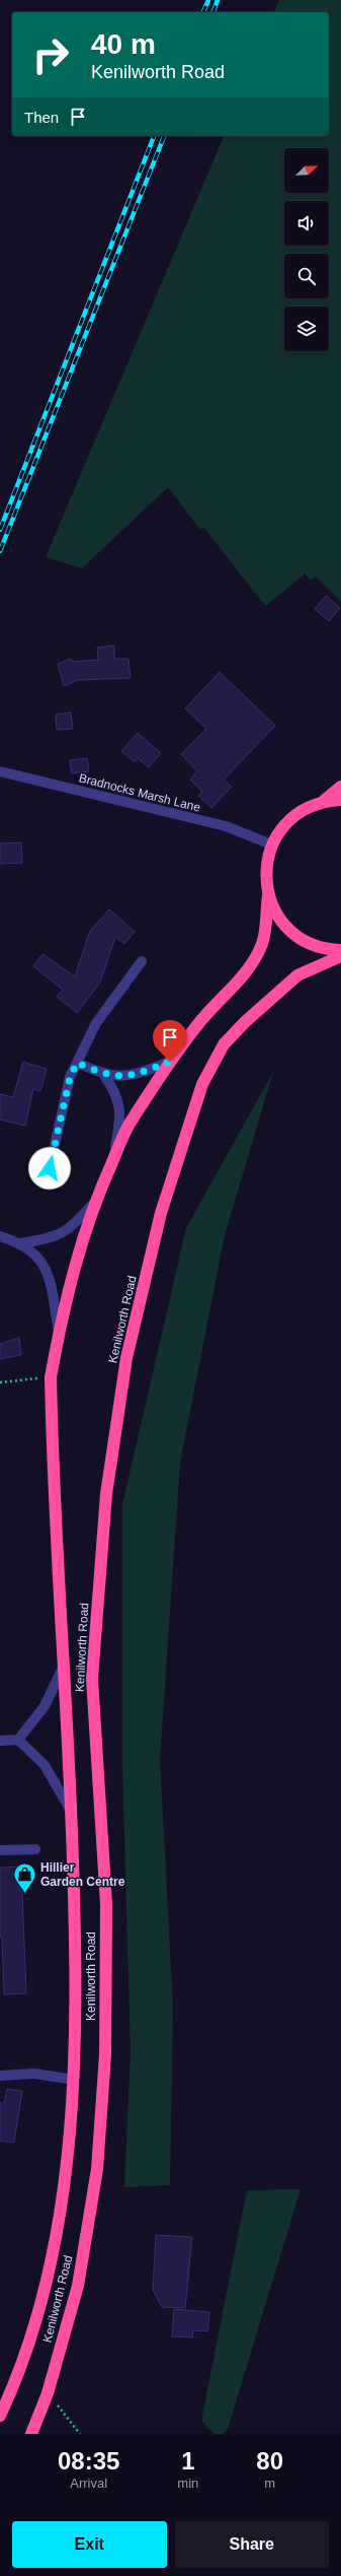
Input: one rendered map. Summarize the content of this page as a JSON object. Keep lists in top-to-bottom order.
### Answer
{
  "streets": {
    "highway": ["Kenilworth Road"],
    "street": ["Bradnocks Marsh Lane"]
  },
  "places": {
    "shop": ["Hillier Garden Centre"]
  },
  "north": "top right",
  "page": {
    "turn": ["40 m", "Kenilworth Road"],
    "then": "Then",
    "eta": [
      "08:35",
      "Arrival",
      "1",
      "min",
      "80",
      "m"
    ],
    "buttons": ["Exit", "Share"]
  }
}
